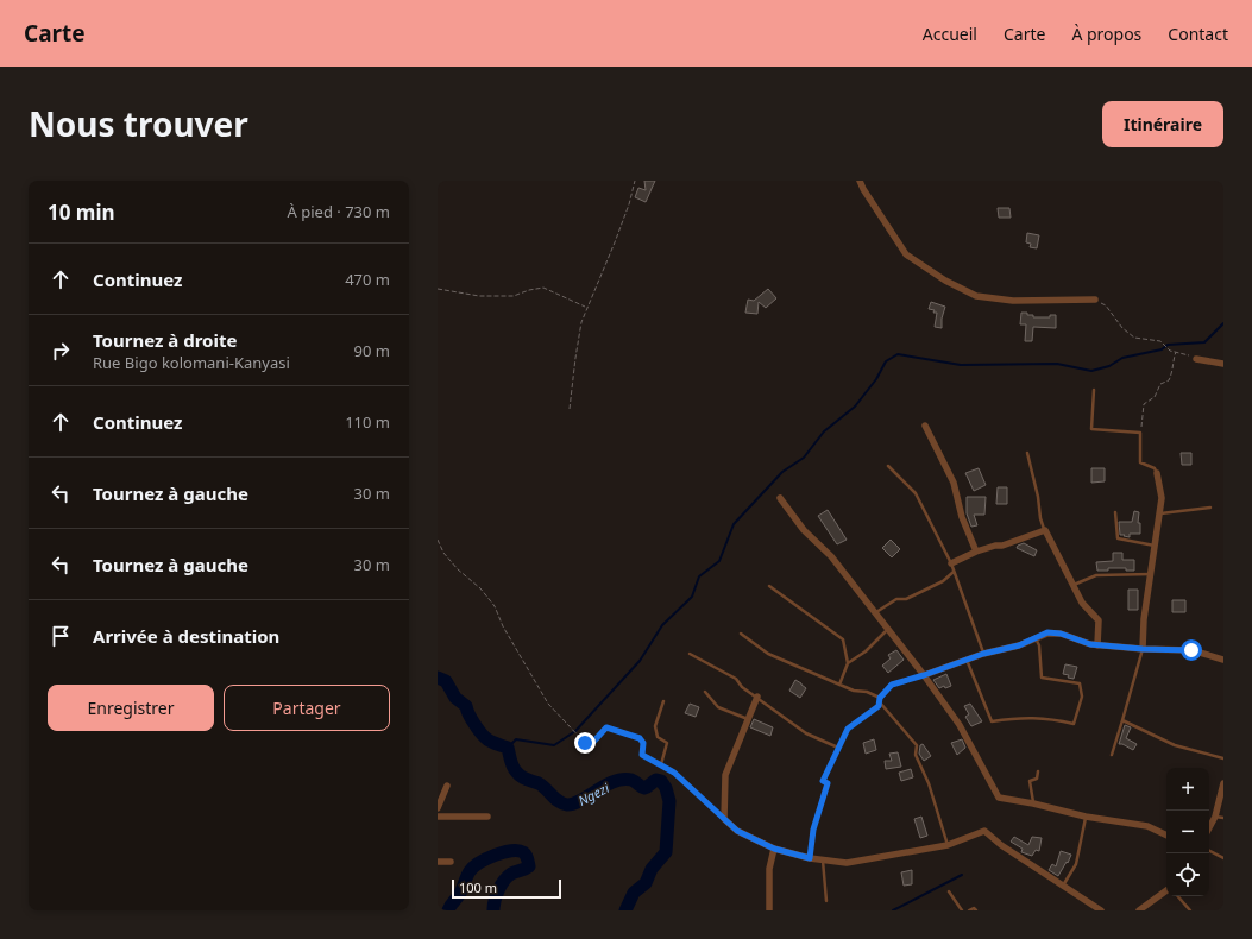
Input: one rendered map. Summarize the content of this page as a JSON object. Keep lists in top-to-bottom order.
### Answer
{
  "water": ["Ngezi"],
  "scale_bar": "100 m",
  "page": {
    "header": "Carte",
    "nav": [
      "Accueil",
      "Carte",
      "À propos",
      "Contact"
    ],
    "title": "Nous trouver",
    "buttons": [
      "Itinéraire",
      ["Enregistrer", "Partager"]
    ],
    "heading": ["10 min", "À pied · 730 m"],
    "list": [
      ["Continuez", "470 m"],
      ["Tournez à droite", "Rue Bigo kolomani-Kanyasi", "90 m"],
      ["Continuez", "110 m"],
      ["Tournez à gauche", "30 m"],
      ["Tournez à gauche", "30 m"],
      "Arrivée à destination"
    ],
    "map_buttons": ["+", "−"],
    "scale": "100 m"
  }
}
